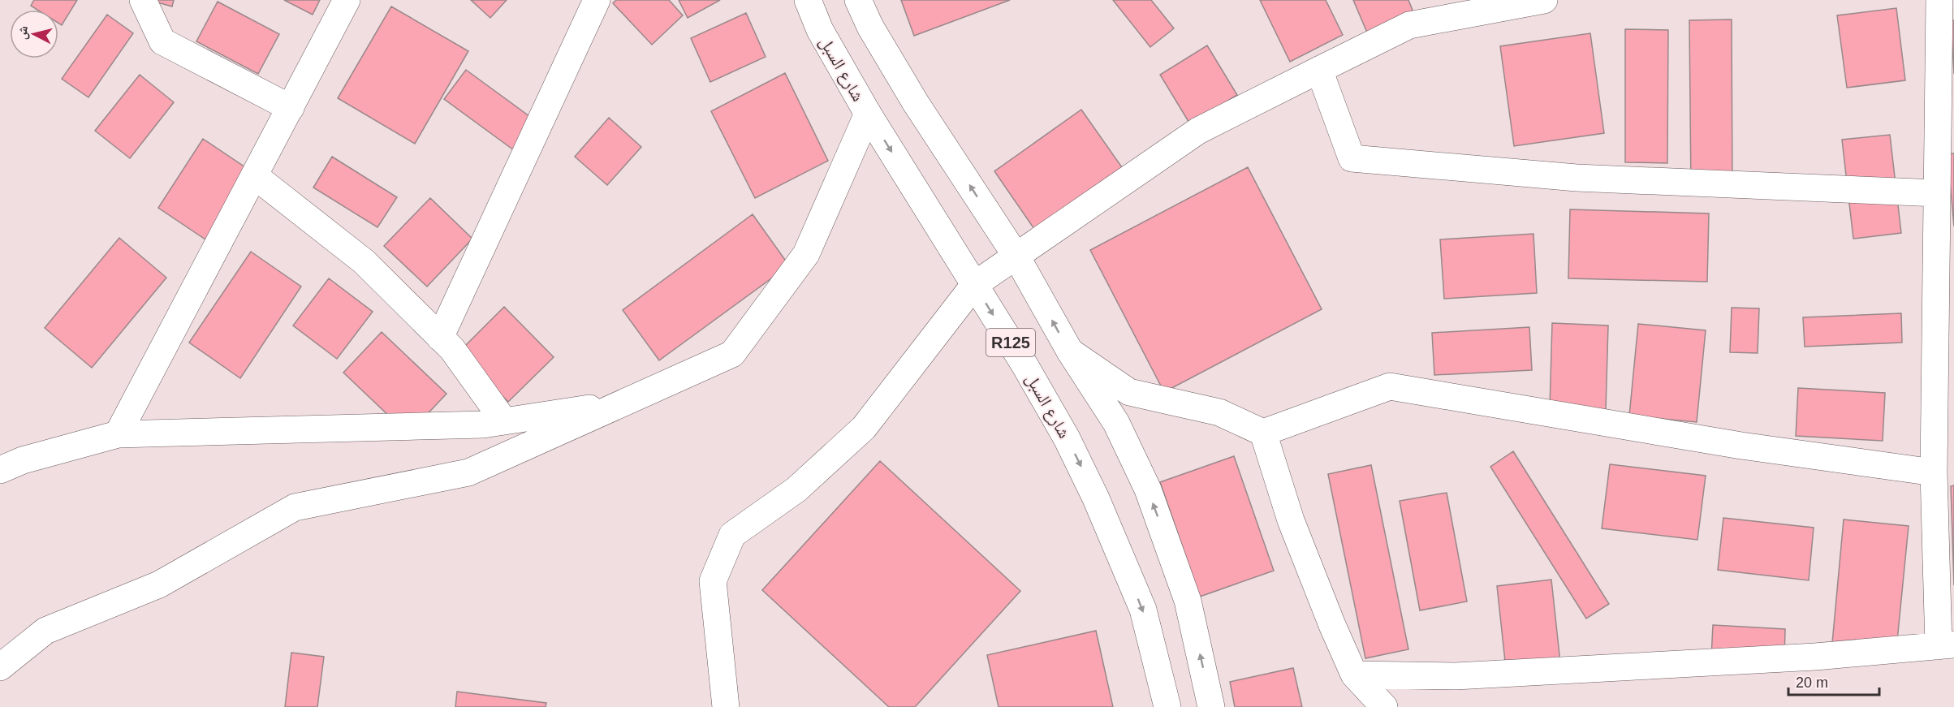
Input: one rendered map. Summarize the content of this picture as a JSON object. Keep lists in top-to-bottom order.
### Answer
{
  "streets": {
    "street": ["شارع السبل", "R125"]
  },
  "scale_bar": "20 m",
  "north": "left"
}
